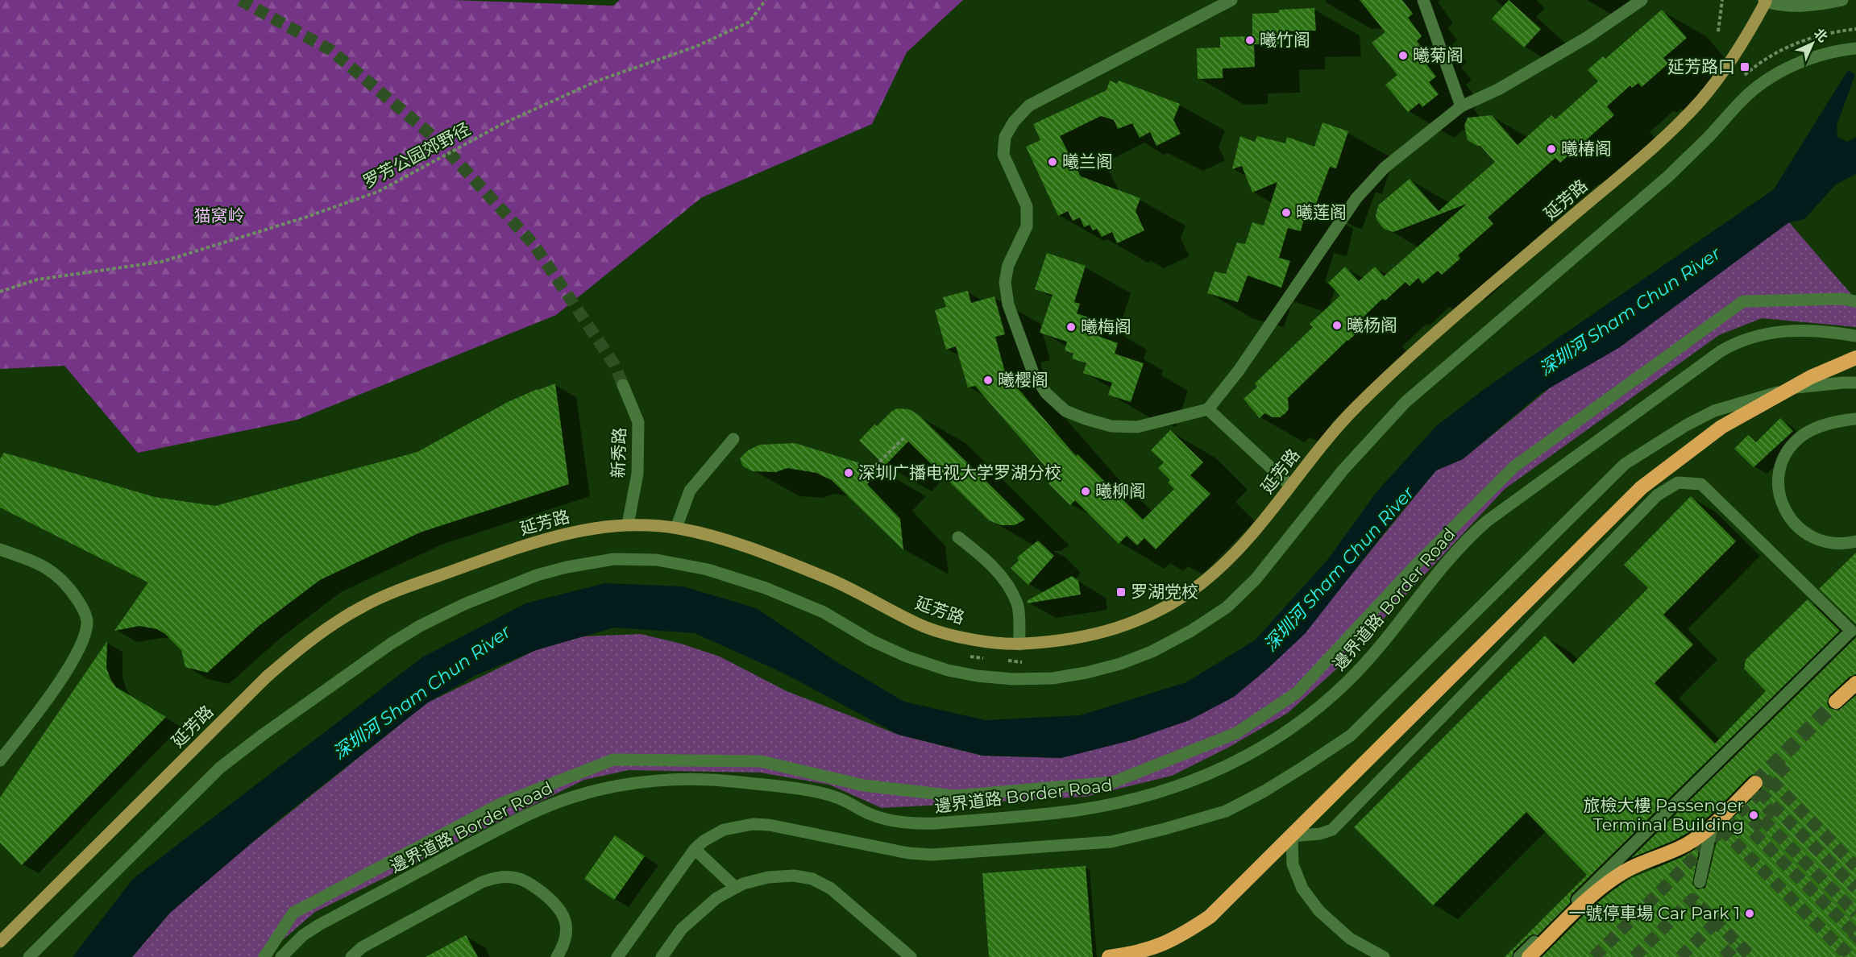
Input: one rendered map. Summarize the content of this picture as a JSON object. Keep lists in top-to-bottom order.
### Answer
{
  "streets": {
    "main road": ["延芳路"],
    "street": ["新秀路", "邊界道路 Border Road"],
    "path": ["罗芳公园郊野径"]
  },
  "crossings": [
    ["延芳路", "新秀路"]
  ],
  "water": ["深圳河 Sham Chun River"],
  "parks": ["猫窝岭"],
  "places": {
    "other": [
      "曦竹阁",
      "曦菊阁",
      "曦椿阁",
      "曦兰阁",
      "曦莲阁",
      "曦杨阁",
      "曦梅阁",
      "曦樱阁",
      "深圳广播电视大学罗湖分校",
      "曦柳阁",
      "旅檢大樓 Passenger Terminal Building",
      "一號停車場 Car Park 1"
    ],
    "transit": ["延芳路口", "罗湖党校"]
  },
  "north": "top right"
}
